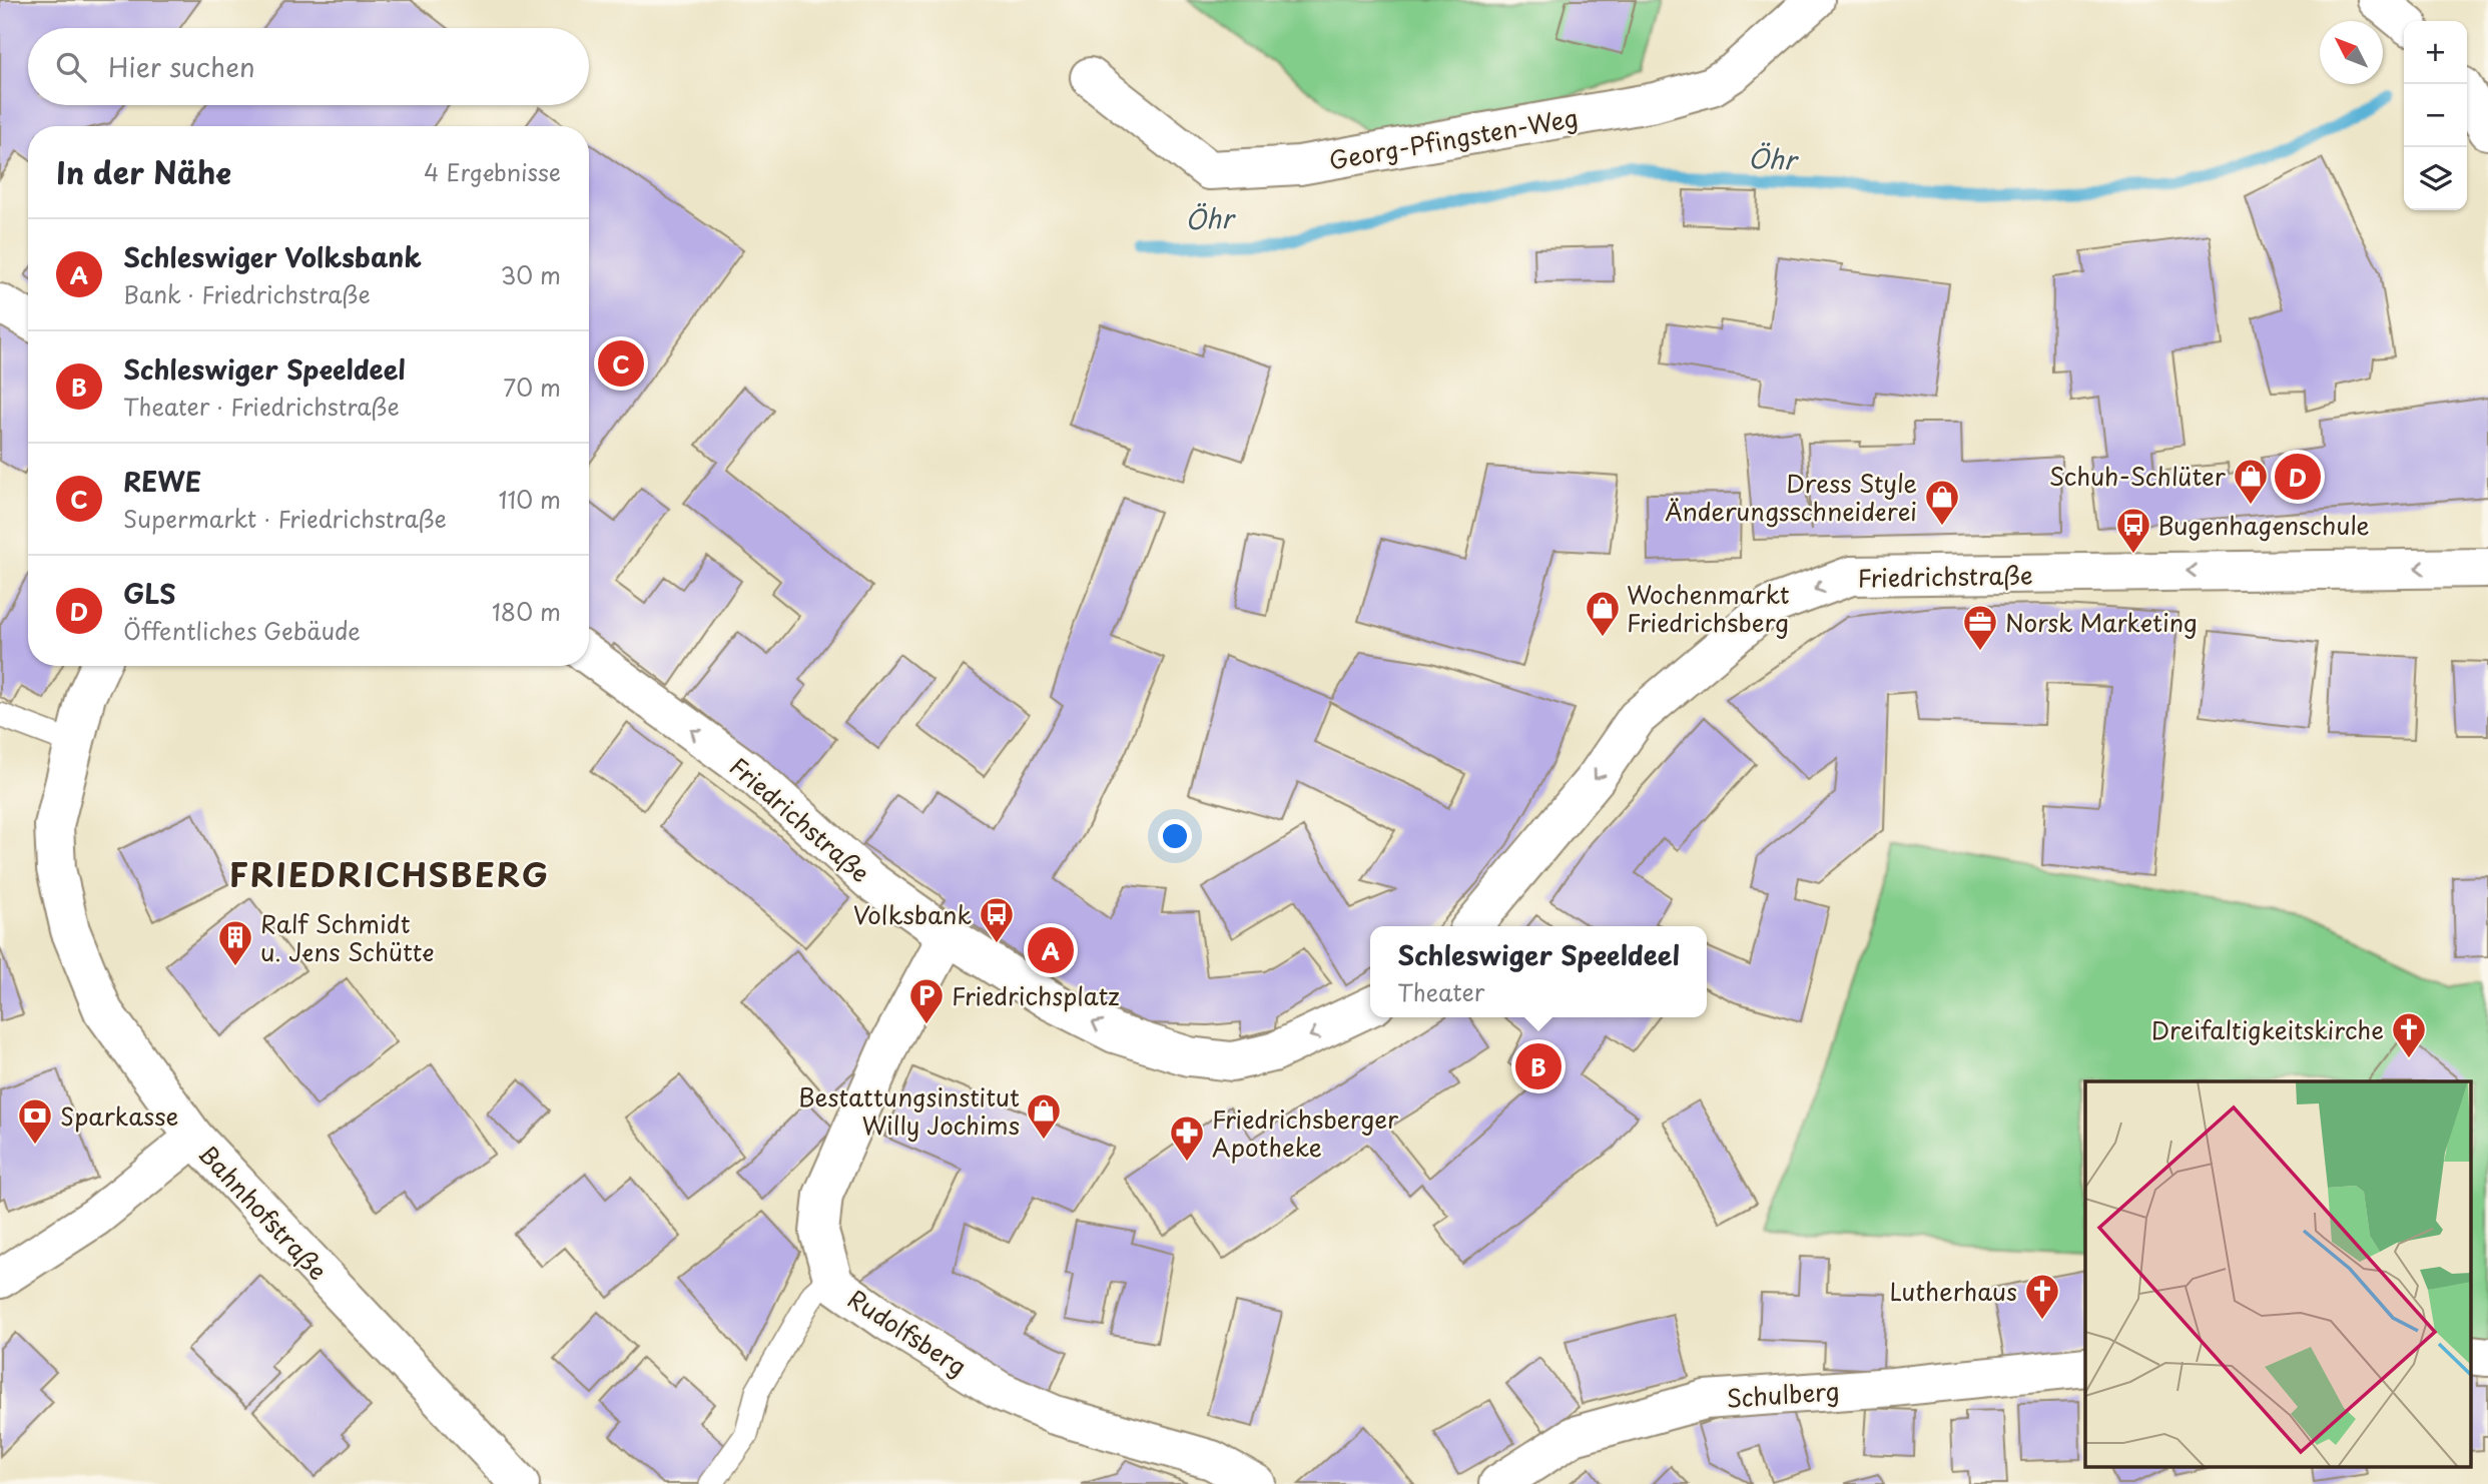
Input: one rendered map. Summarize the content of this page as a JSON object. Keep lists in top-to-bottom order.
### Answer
{
  "streets": {
    "street": [
      "Georg-Pfingsten-Weg",
      "Friedrichstraße",
      "Bahnhofstraße",
      "Rudolfsberg",
      "Schulberg"
    ]
  },
  "crossings": [
    ["Friedrichstraße", "Rudolfsberg"]
  ],
  "one_way": ["Friedrichstraße"],
  "districts": ["FRIEDRICHSBERG"],
  "water": ["Öhr"],
  "places": {
    "shop": [
      "Schuh-Schlüter",
      "Dress Style Änderungsschneiderei",
      "Wochenmarkt Friedrichsberg",
      "Bestattungsinstitut Willy Jochims"
    ],
    "bus stop": ["Bugenhagenschule", "Volksbank"],
    "office": ["Norsk Marketing"],
    "building": ["Ralf Schmidt u. Jens Schütte"],
    "parking": ["Friedrichsplatz"],
    "church": ["Dreifaltigkeitskirche", "Lutherhaus"],
    "bank": ["Sparkasse"],
    "pharmacy": ["Friedrichsberger Apotheke"]
  },
  "north": "top left",
  "page": {
    "map_buttons": ["+", "−"],
    "search": "Hier suchen",
    "heading": ["In der Nähe", "4 Ergebnisse"],
    "list": [
      {
        "mark": "A",
        "name": "Schleswiger Volksbank",
        "note": "Bank · Friedrichstraße",
        "value": "30 m"
      },
      {
        "mark": "B",
        "name": "Schleswiger Speeldeel",
        "note": "Theater · Friedrichstraße",
        "value": "70 m"
      },
      {
        "mark": "C",
        "name": "REWE",
        "note": "Supermarkt · Friedrichstraße",
        "value": "110 m"
      },
      {
        "mark": "D",
        "name": "GLS",
        "note": "Öffentliches Gebäude",
        "value": "180 m"
      }
    ],
    "pins": [
      "C",
      "D",
      "A",
      "B"
    ],
    "popup": ["Schleswiger Speeldeel", "Theater"]
  }
}
